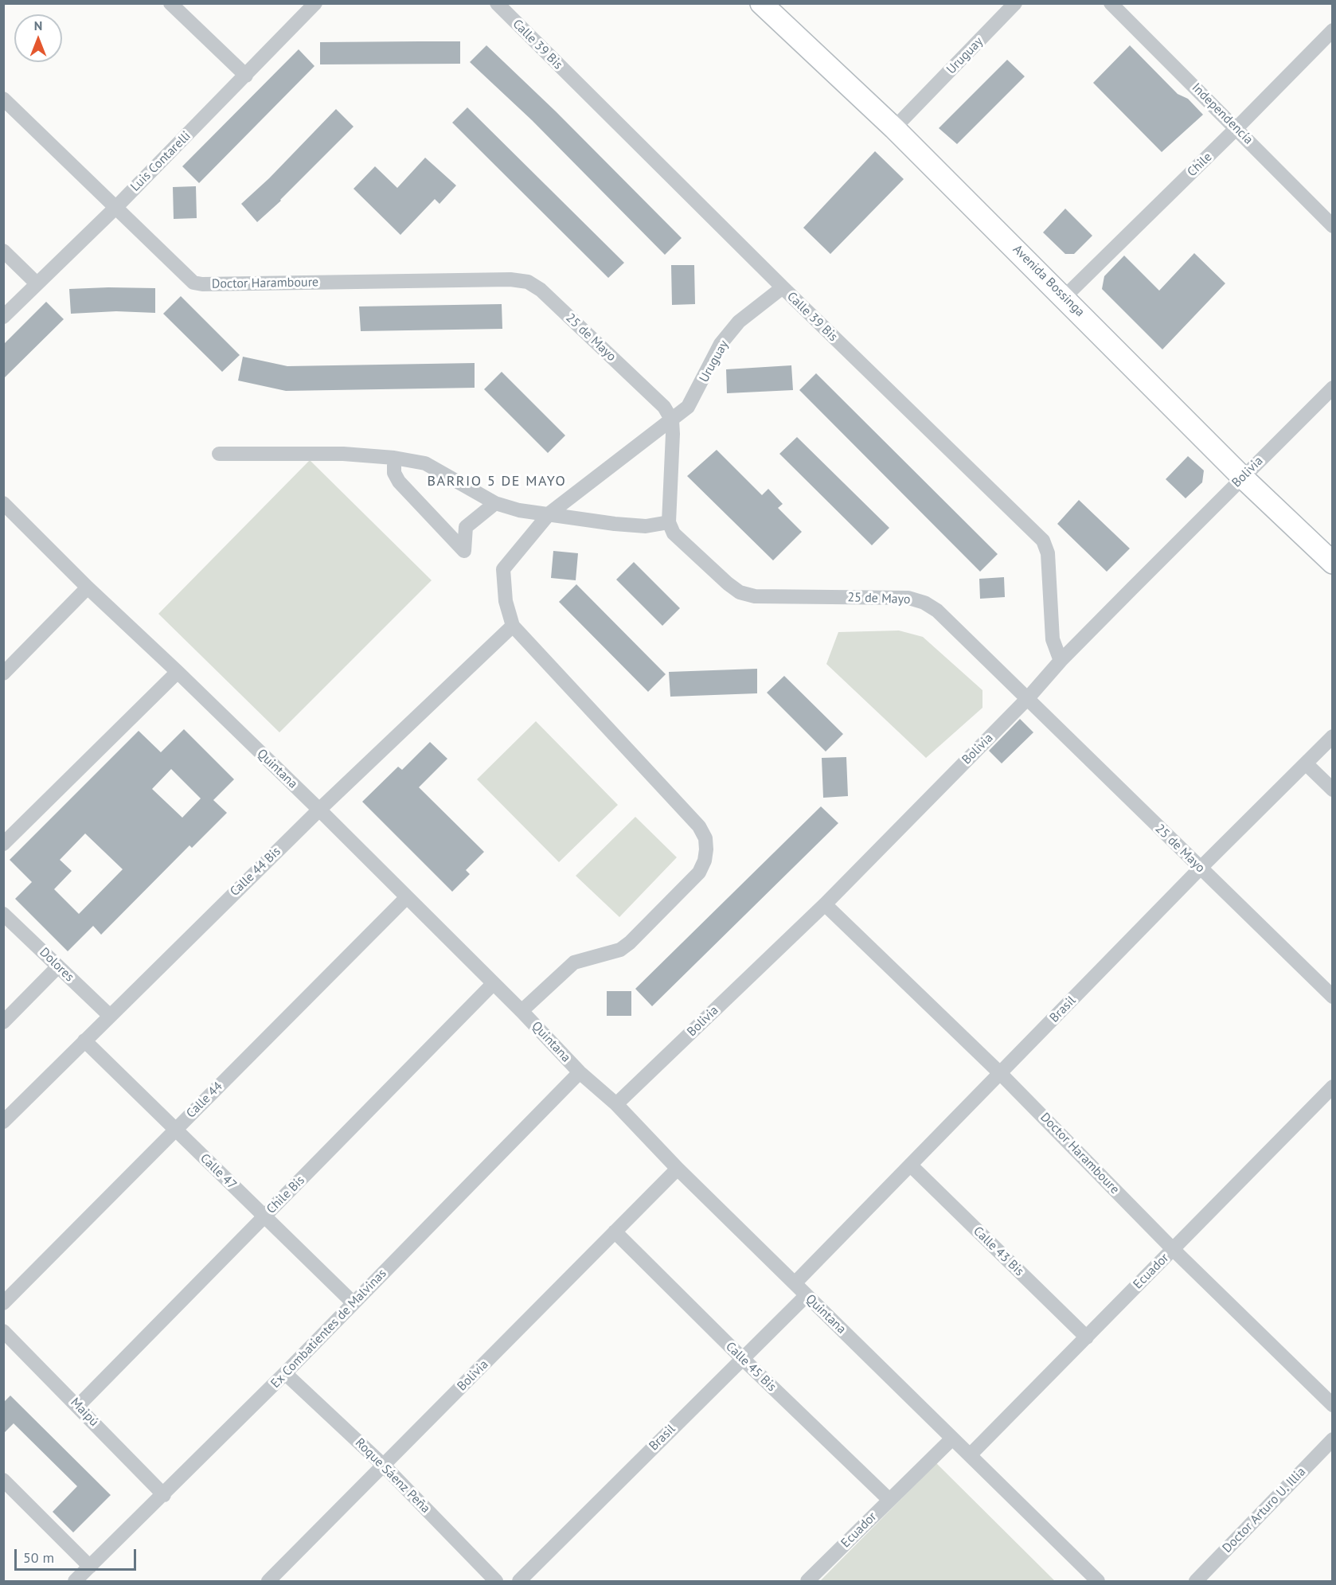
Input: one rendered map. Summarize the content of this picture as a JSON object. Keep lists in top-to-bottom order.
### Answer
{
  "streets": {
    "main road": ["Avenida Bossinga"],
    "street": [
      "Calle 39 Bis",
      "Uruguay",
      "Independencía",
      "Luis Contarelli",
      "Chile",
      "Doctor Haramboure",
      "25 de Mayo",
      "Bolivia",
      "Quintana",
      "Calle 44 Bis",
      "Dolores",
      "Brasil",
      "Calle 44",
      "Calle 47",
      "Chile Bis",
      "Calle 43 Bis",
      "Ecuador",
      "Ex Combatientes de Malvinas",
      "Calle 45 Bis",
      "Maipú",
      "Roque Sáenz Peña",
      "Doctor Arturo U. Illia"
    ]
  },
  "crossings": [
    ["Calle 39 Bis", "Uruguay"],
    ["Calle 39 Bis", "Bolivia"],
    ["Uruguay", "Avenida Bossinga"],
    ["Uruguay", "25 de Mayo"],
    ["Uruguay", "Calle 44 Bis"],
    ["Independencía", "Chile"],
    ["Luis Contarelli", "Doctor Haramboure"],
    ["Chile", "Avenida Bossinga"],
    ["Avenida Bossinga", "Bolivia"],
    ["Doctor Haramboure", "25 de Mayo"],
    ["Doctor Haramboure", "Bolivia"],
    ["Doctor Haramboure", "Brasil"],
    ["Doctor Haramboure", "Ecuador"],
    ["25 de Mayo", "Bolivia"],
    ["25 de Mayo", "Brasil"],
    ["Bolivia", "Quintana"],
    ["Bolivia", "Calle 45 Bis"],
    ["Bolivia", "Roque Sáenz Peña"],
    ["Quintana", "Calle 44 Bis"],
    ["Quintana", "Brasil"],
    ["Quintana", "Calle 44"],
    ["Quintana", "Chile Bis"],
    ["Quintana", "Ecuador"],
    ["Quintana", "Ex Combatientes de Malvinas"],
    ["Calle 44 Bis", "Dolores"],
    ["Calle 44 Bis", "Calle 47"],
    ["Brasil", "Calle 43 Bis"],
    ["Brasil", "Calle 45 Bis"],
    ["Calle 44", "Calle 47"],
    ["Calle 47", "Chile Bis"],
    ["Calle 47", "Ex Combatientes de Malvinas"],
    ["Chile Bis", "Maipú"],
    ["Calle 43 Bis", "Ecuador"],
    ["Ecuador", "Calle 45 Bis"],
    ["Ex Combatientes de Malvinas", "Maipú"],
    ["Ex Combatientes de Malvinas", "Roque Sáenz Peña"]
  ],
  "districts": ["BARRIO 5 DE MAYO"],
  "scale_bar": "50 m",
  "north": "top"
}
